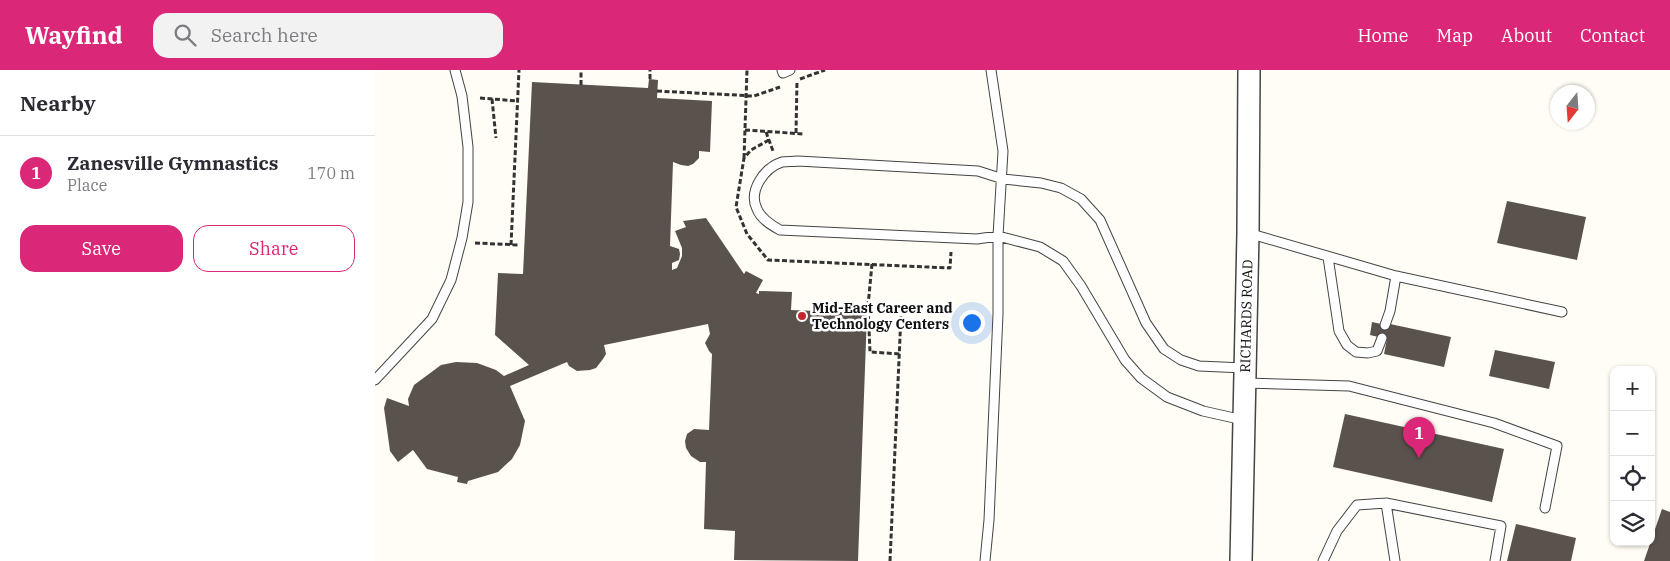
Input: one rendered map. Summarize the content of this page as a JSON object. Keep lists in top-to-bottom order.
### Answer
{
  "streets": {
    "street": ["RICHARDS ROAD"]
  },
  "places": ["Mid-East Career and Technology Centers"],
  "north": "bottom",
  "page": {
    "header": "Wayfind",
    "search": "Search here",
    "nav": [
      "Home",
      "Map",
      "About",
      "Contact"
    ],
    "heading": "Nearby",
    "list": [
      {
        "mark": "1",
        "name": "Zanesville Gymnastics",
        "note": "Place",
        "value": "170 m"
      }
    ],
    "buttons": ["Save", "Share"],
    "map_buttons": ["+", "−"],
    "pins": "1"
  }
}
